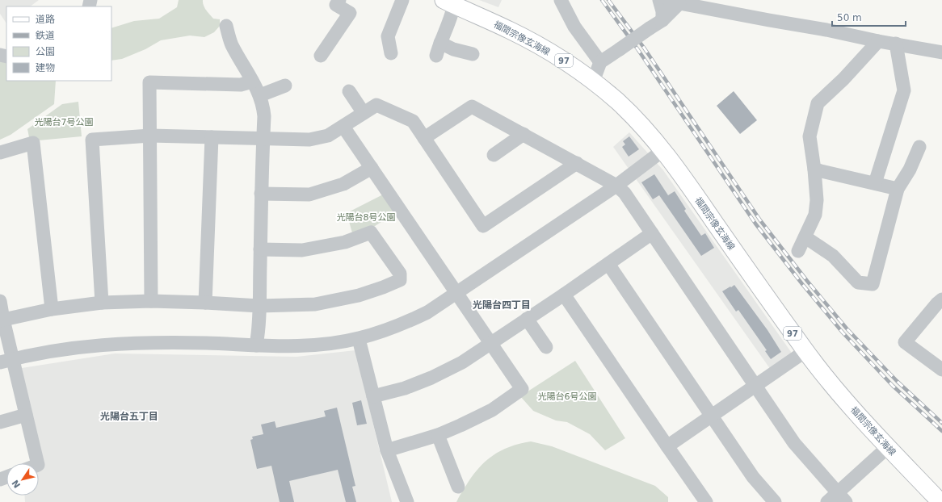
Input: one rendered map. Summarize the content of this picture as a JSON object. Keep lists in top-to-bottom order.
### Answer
{
  "streets": {
    "main road": ["福間宗像玄海線", "97"]
  },
  "districts": ["光陽台四丁目", "光陽台五丁目"],
  "parks": ["光陽台7号公園", "光陽台8号公園", "光陽台6号公園"],
  "legend": [
    "道路",
    "鉄道",
    "公園",
    "建物"
  ],
  "scale_bar": "50 m",
  "north": "bottom left"
}
